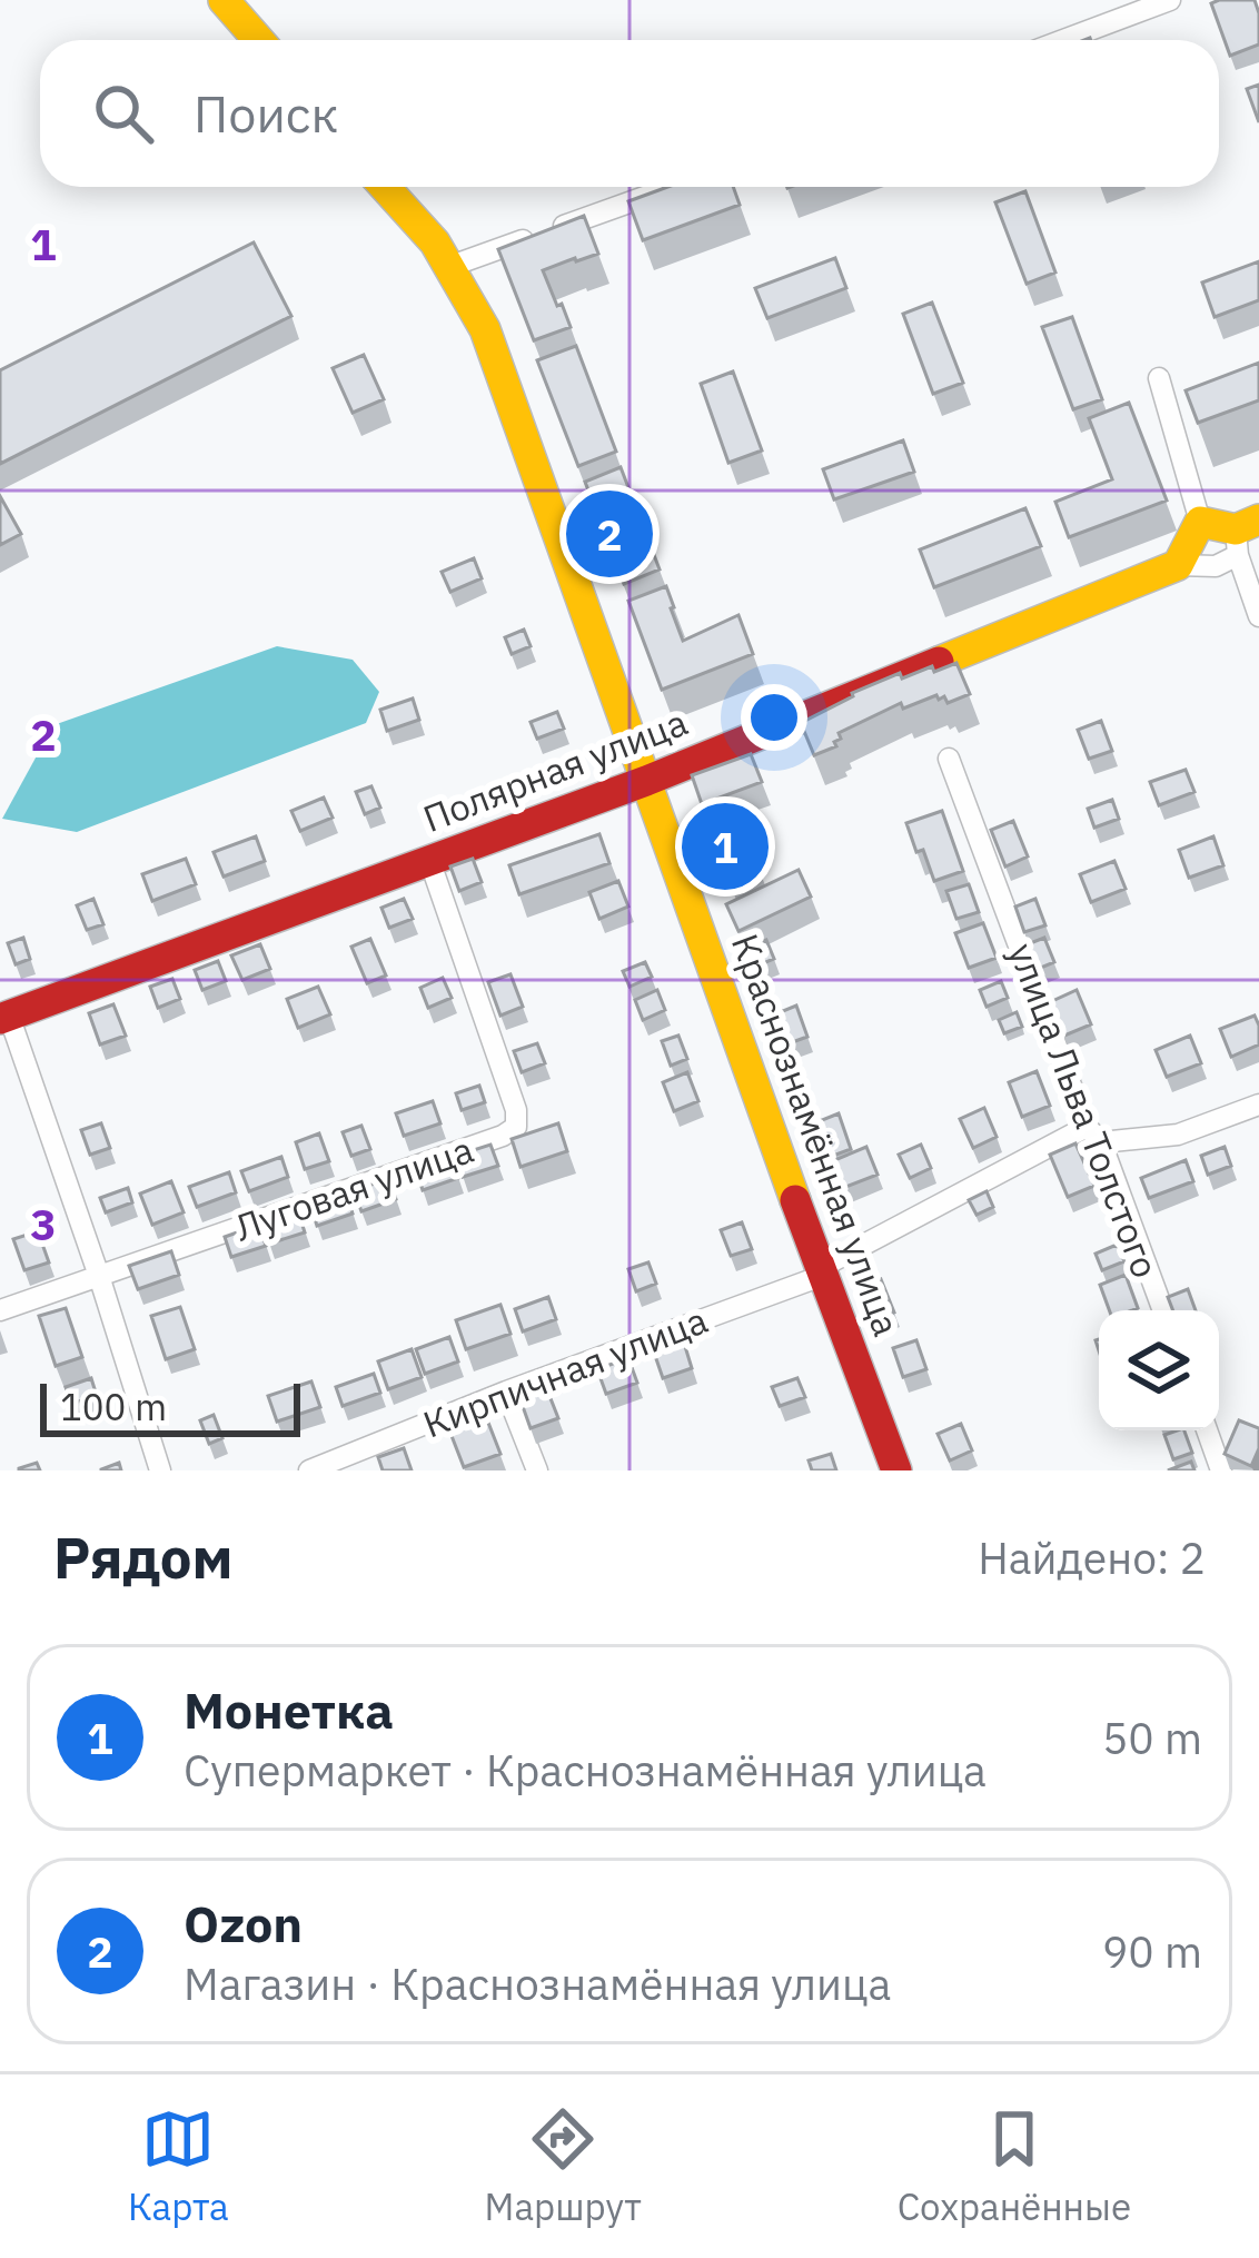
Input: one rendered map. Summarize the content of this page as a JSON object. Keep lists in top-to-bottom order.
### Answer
{
  "streets": {
    "main road": ["Полярная улица", "Краснознамённая улица"],
    "street": ["улица Льва Толстого", "Луговая улица", "Кирпичная улица"]
  },
  "crossings": [
    ["Полярная улица", "Краснознамённая улица"],
    ["Полярная улица", "Луговая улица"],
    ["улица Льва Толстого", "Кирпичная улица"],
    ["Краснознамённая улица", "Кирпичная улица"]
  ],
  "scale_bar": "100 m",
  "page": {
    "search": "Поиск",
    "pins": ["2", "1"],
    "scale": "100 m",
    "heading": ["Рядом", "Найдено: 2"],
    "list": [
      {
        "mark": "1",
        "name": "Монетка",
        "note": "Супермаркет · Краснознамённая улица",
        "value": "50 m"
      },
      {
        "mark": "2",
        "name": "Ozon",
        "note": "Магазин · Краснознамённая улица",
        "value": "90 m"
      }
    ],
    "nav": ["Карта", "Маршрут", "Сохранённые"]
  },
  "grid": {
    "rows": ["1", "2", "3"]
  }
}
